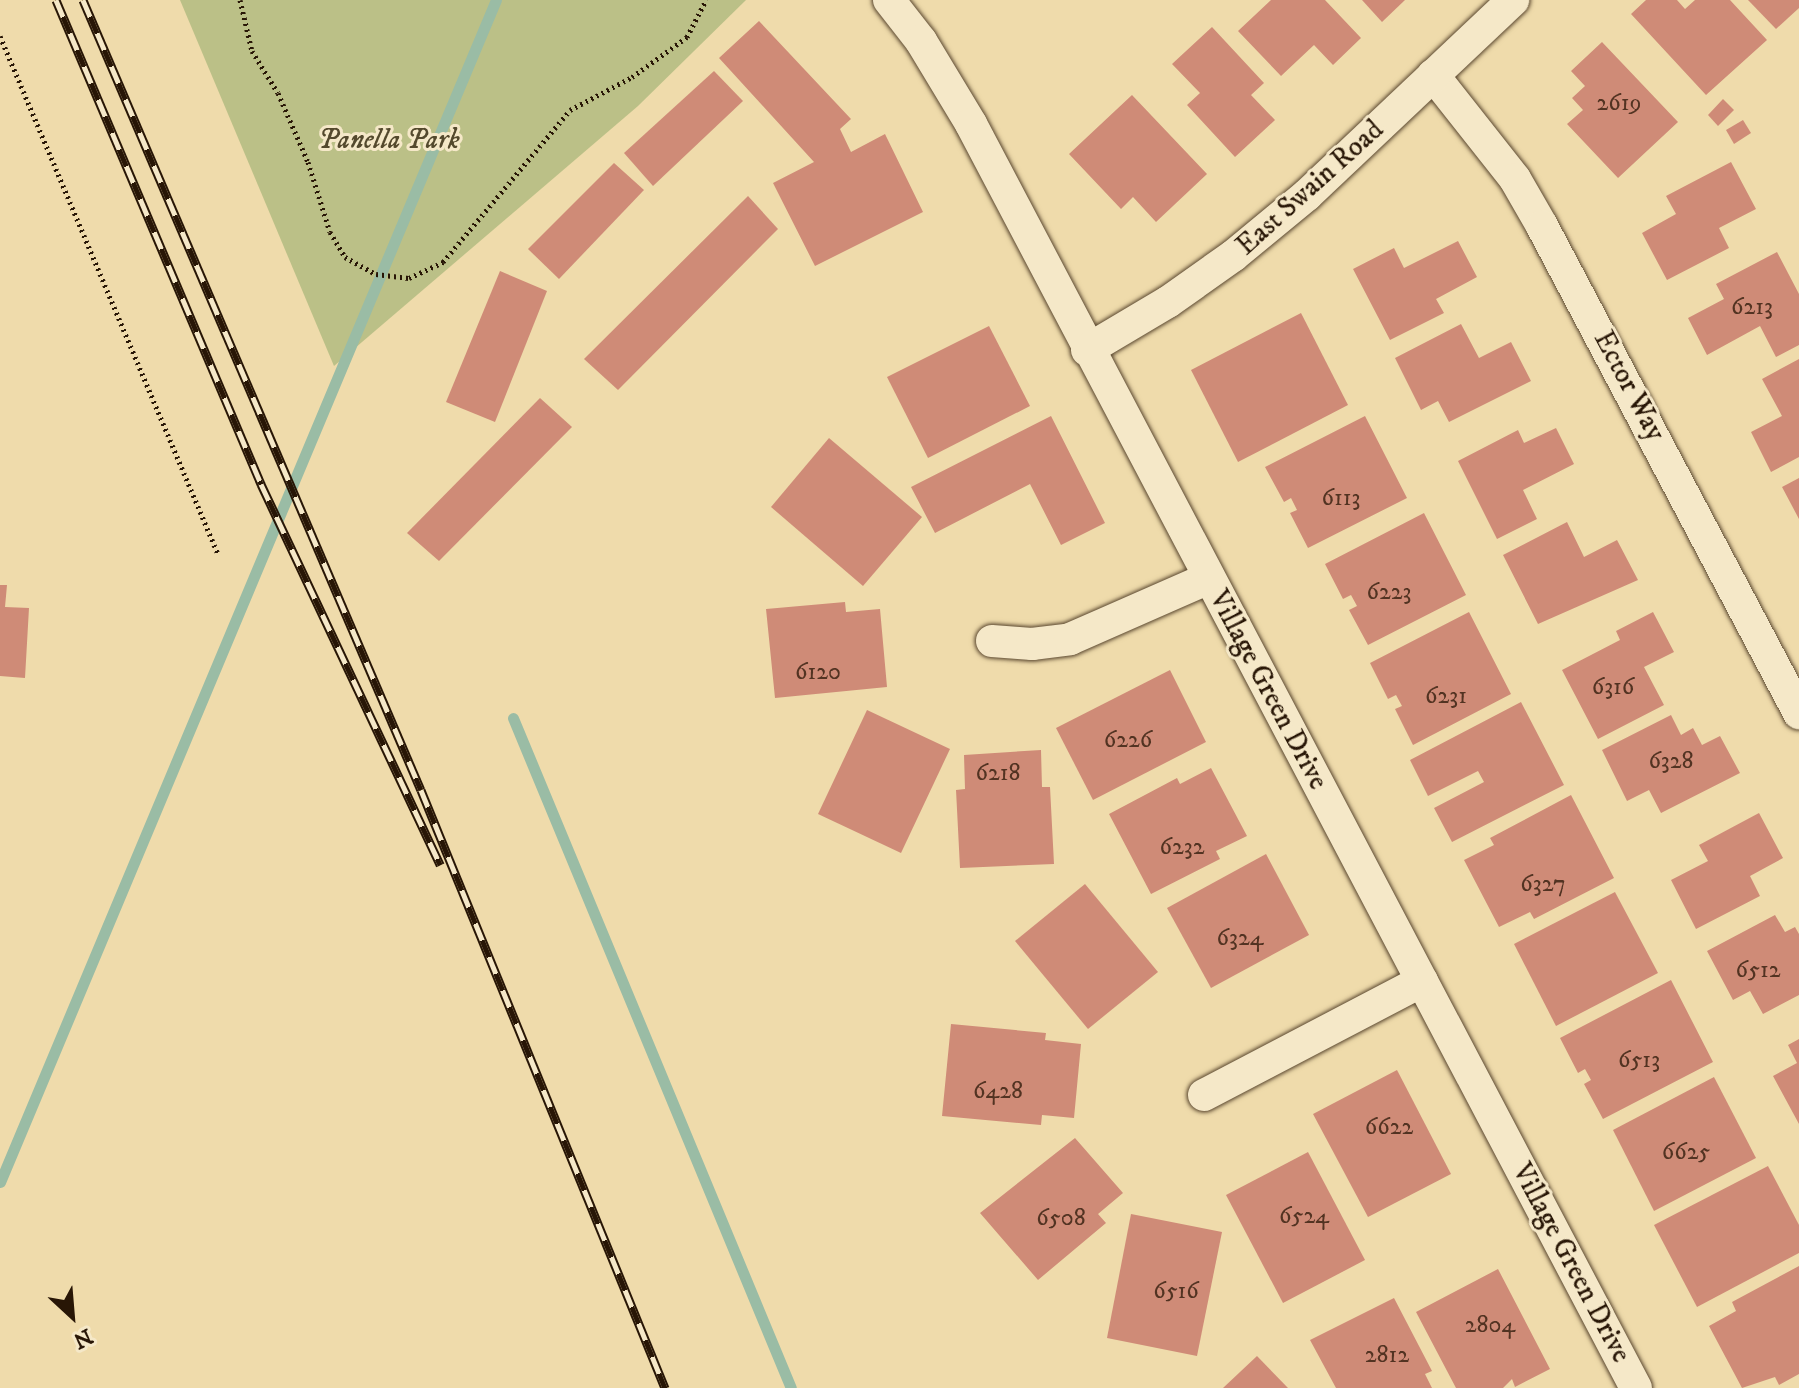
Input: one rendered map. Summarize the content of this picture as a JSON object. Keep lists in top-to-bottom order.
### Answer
{
  "streets": {
    "street": ["East Swain Road", "Ector Way", "Village Green Drive"]
  },
  "crossings": [
    ["East Swain Road", "Ector Way"],
    ["East Swain Road", "Village Green Drive"]
  ],
  "parks": ["Panella Park"],
  "house_numbers": [
    "2619",
    "6213",
    "6113",
    "6223",
    "6120",
    "6316",
    "6231",
    "6226",
    "6328",
    "6218",
    "6232",
    "6327",
    "6324",
    "6512",
    "6513",
    "6428",
    "6622",
    "6625",
    "6524",
    "6508",
    "6516",
    "2804",
    "2812"
  ],
  "north": "bottom right"
}
